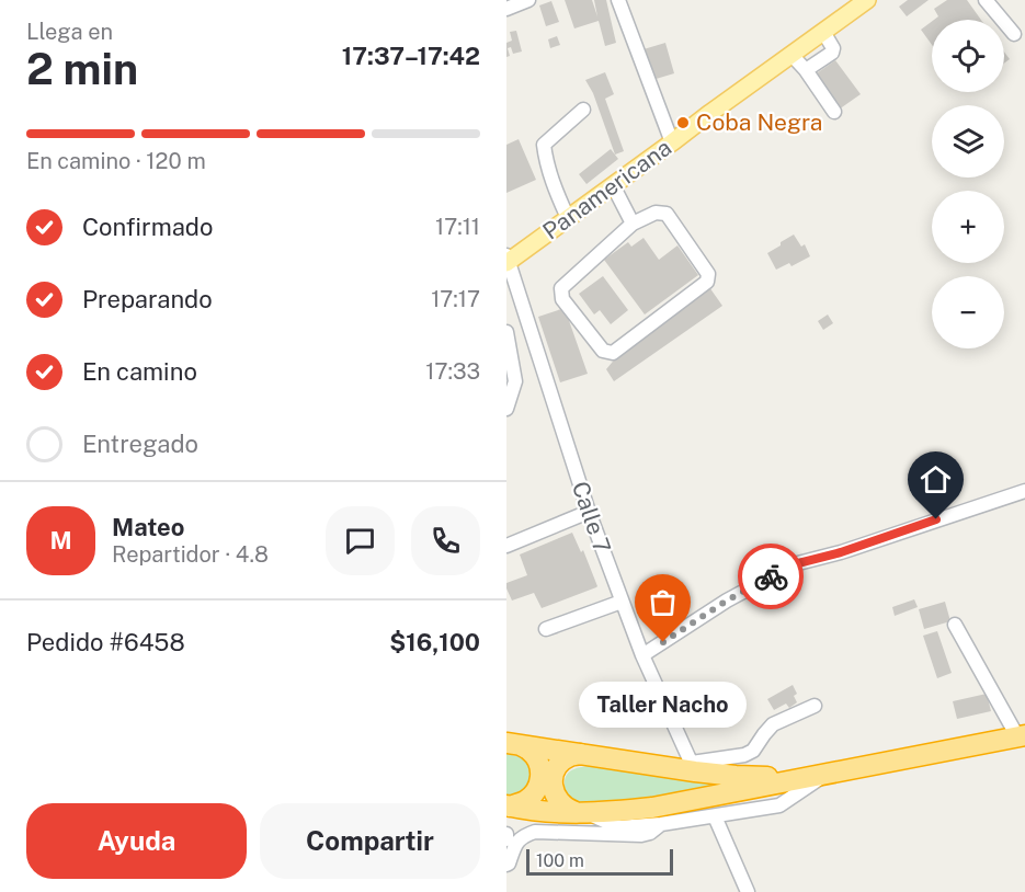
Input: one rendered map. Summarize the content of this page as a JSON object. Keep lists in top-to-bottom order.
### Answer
{
  "streets": {
    "main road": ["Panamericana"],
    "street": ["Calle 7"]
  },
  "crossings": [
    ["Panamericana", "Calle 7"]
  ],
  "places": ["Coba Negra", "Taller Nacho"],
  "scale_bar": "100 m",
  "page": {
    "heading": ["2 min", "Llega en", "17:37–17:42"],
    "panel": [
      "Mateo",
      "Repartidor · 4.8",
      "Pedido #6458",
      "$16,100"
    ],
    "map_buttons": ["+", "−"],
    "bar": "En camino · 120 m",
    "list": [
      ["Confirmado", "17:11"],
      ["Preparando", "17:17"],
      ["En camino", "17:33"],
      "Entregado"
    ],
    "round": "M",
    "bubble": "Taller Nacho",
    "buttons": ["Ayuda", "Compartir"],
    "scale": "100 m"
  }
}
